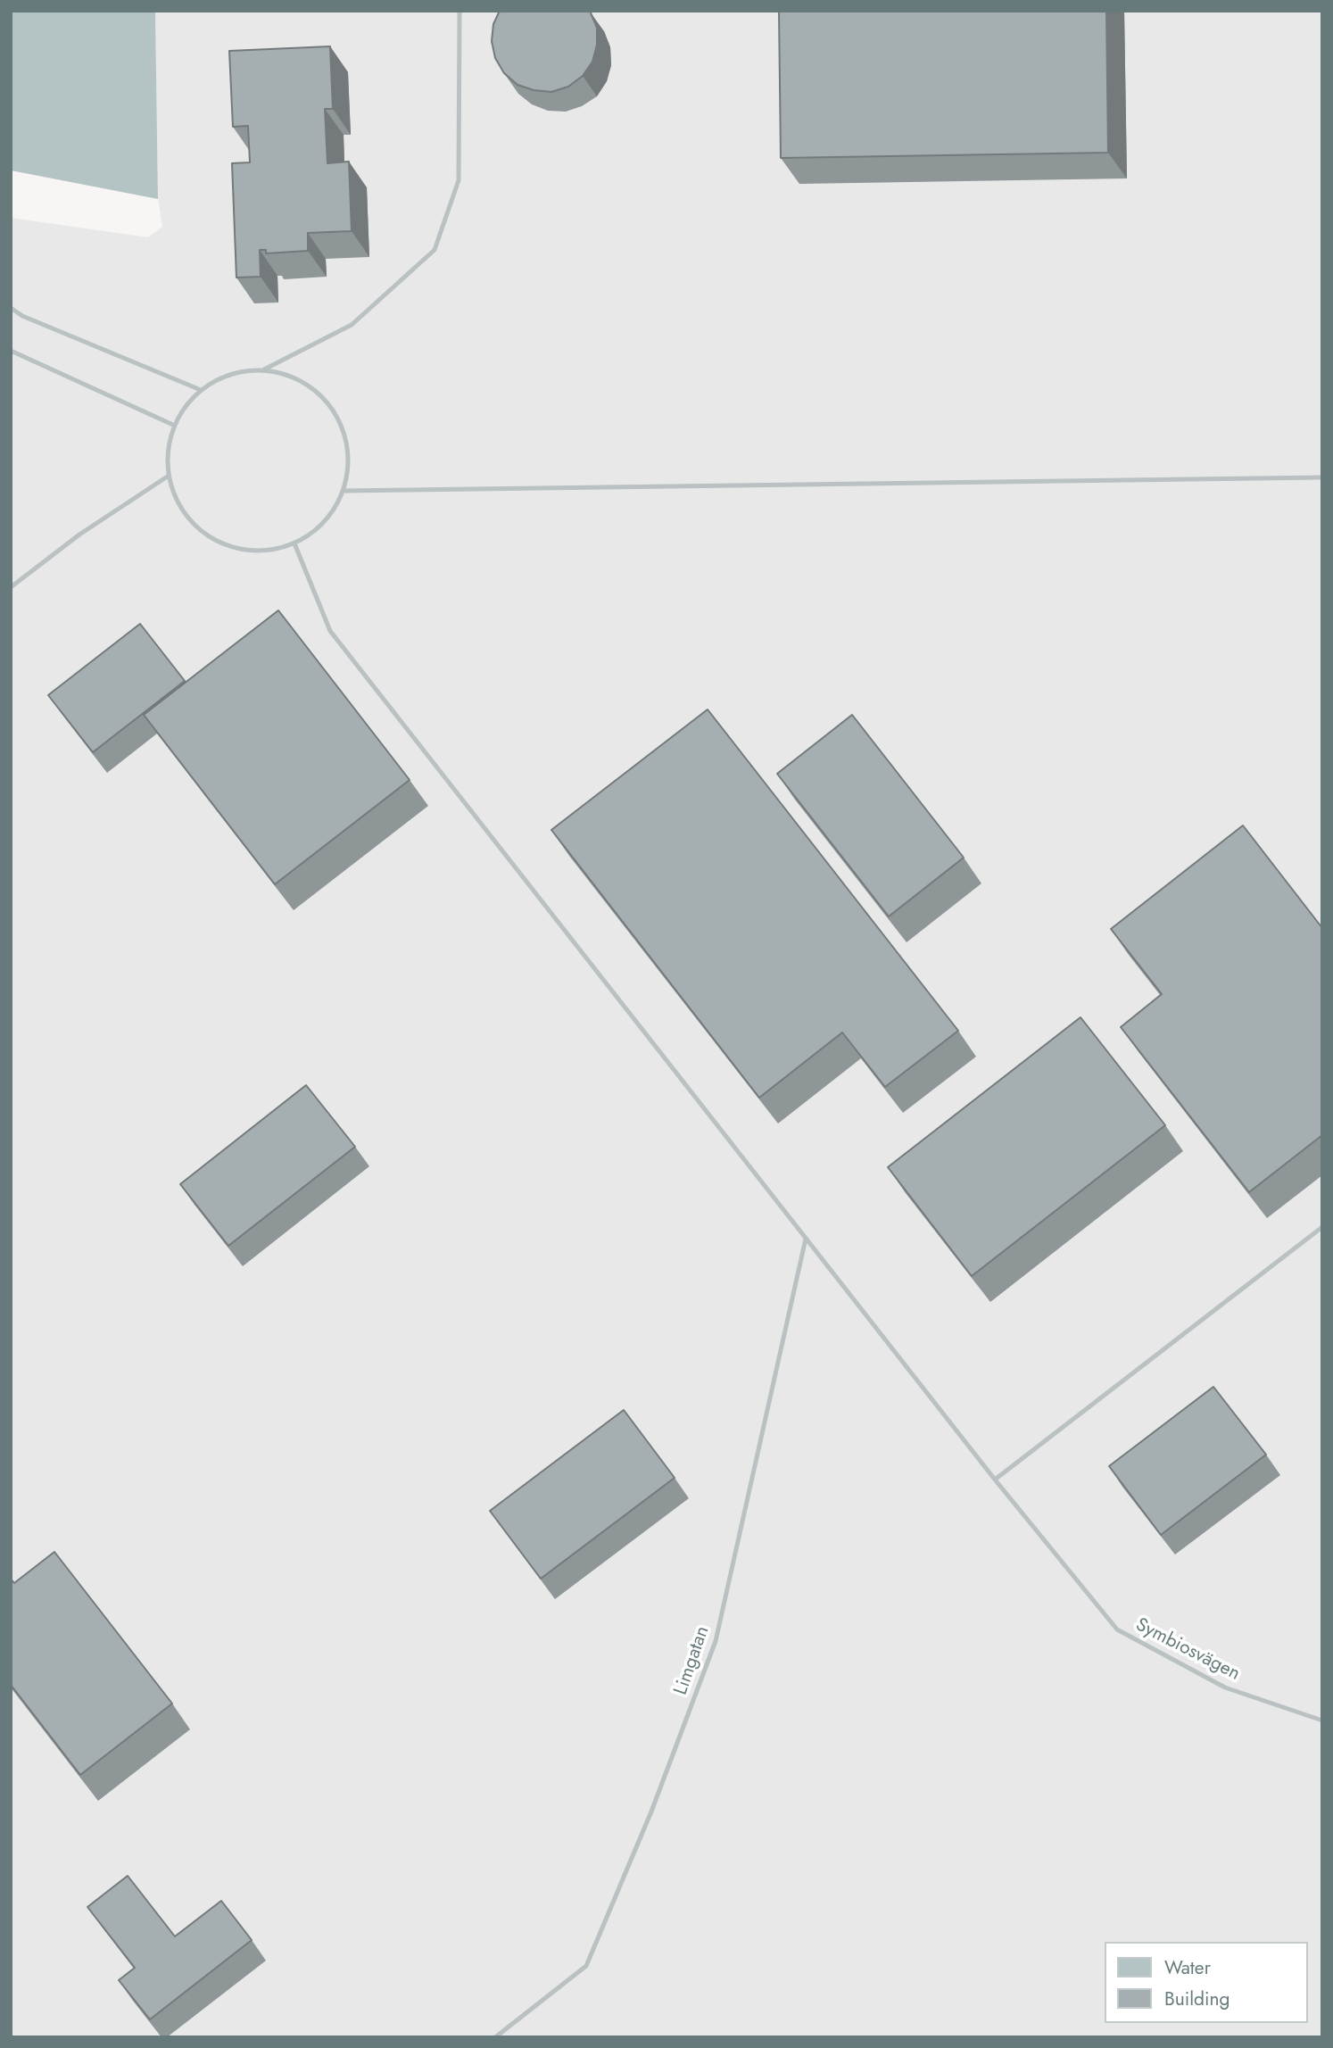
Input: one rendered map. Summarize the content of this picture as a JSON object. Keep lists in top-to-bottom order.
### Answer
{
  "streets": {
    "lane": ["Symbiosvägen", "Limgatan"]
  },
  "crossings": [
    ["Symbiosvägen", "Limgatan"]
  ],
  "legend": ["Water", "Building"]
}
